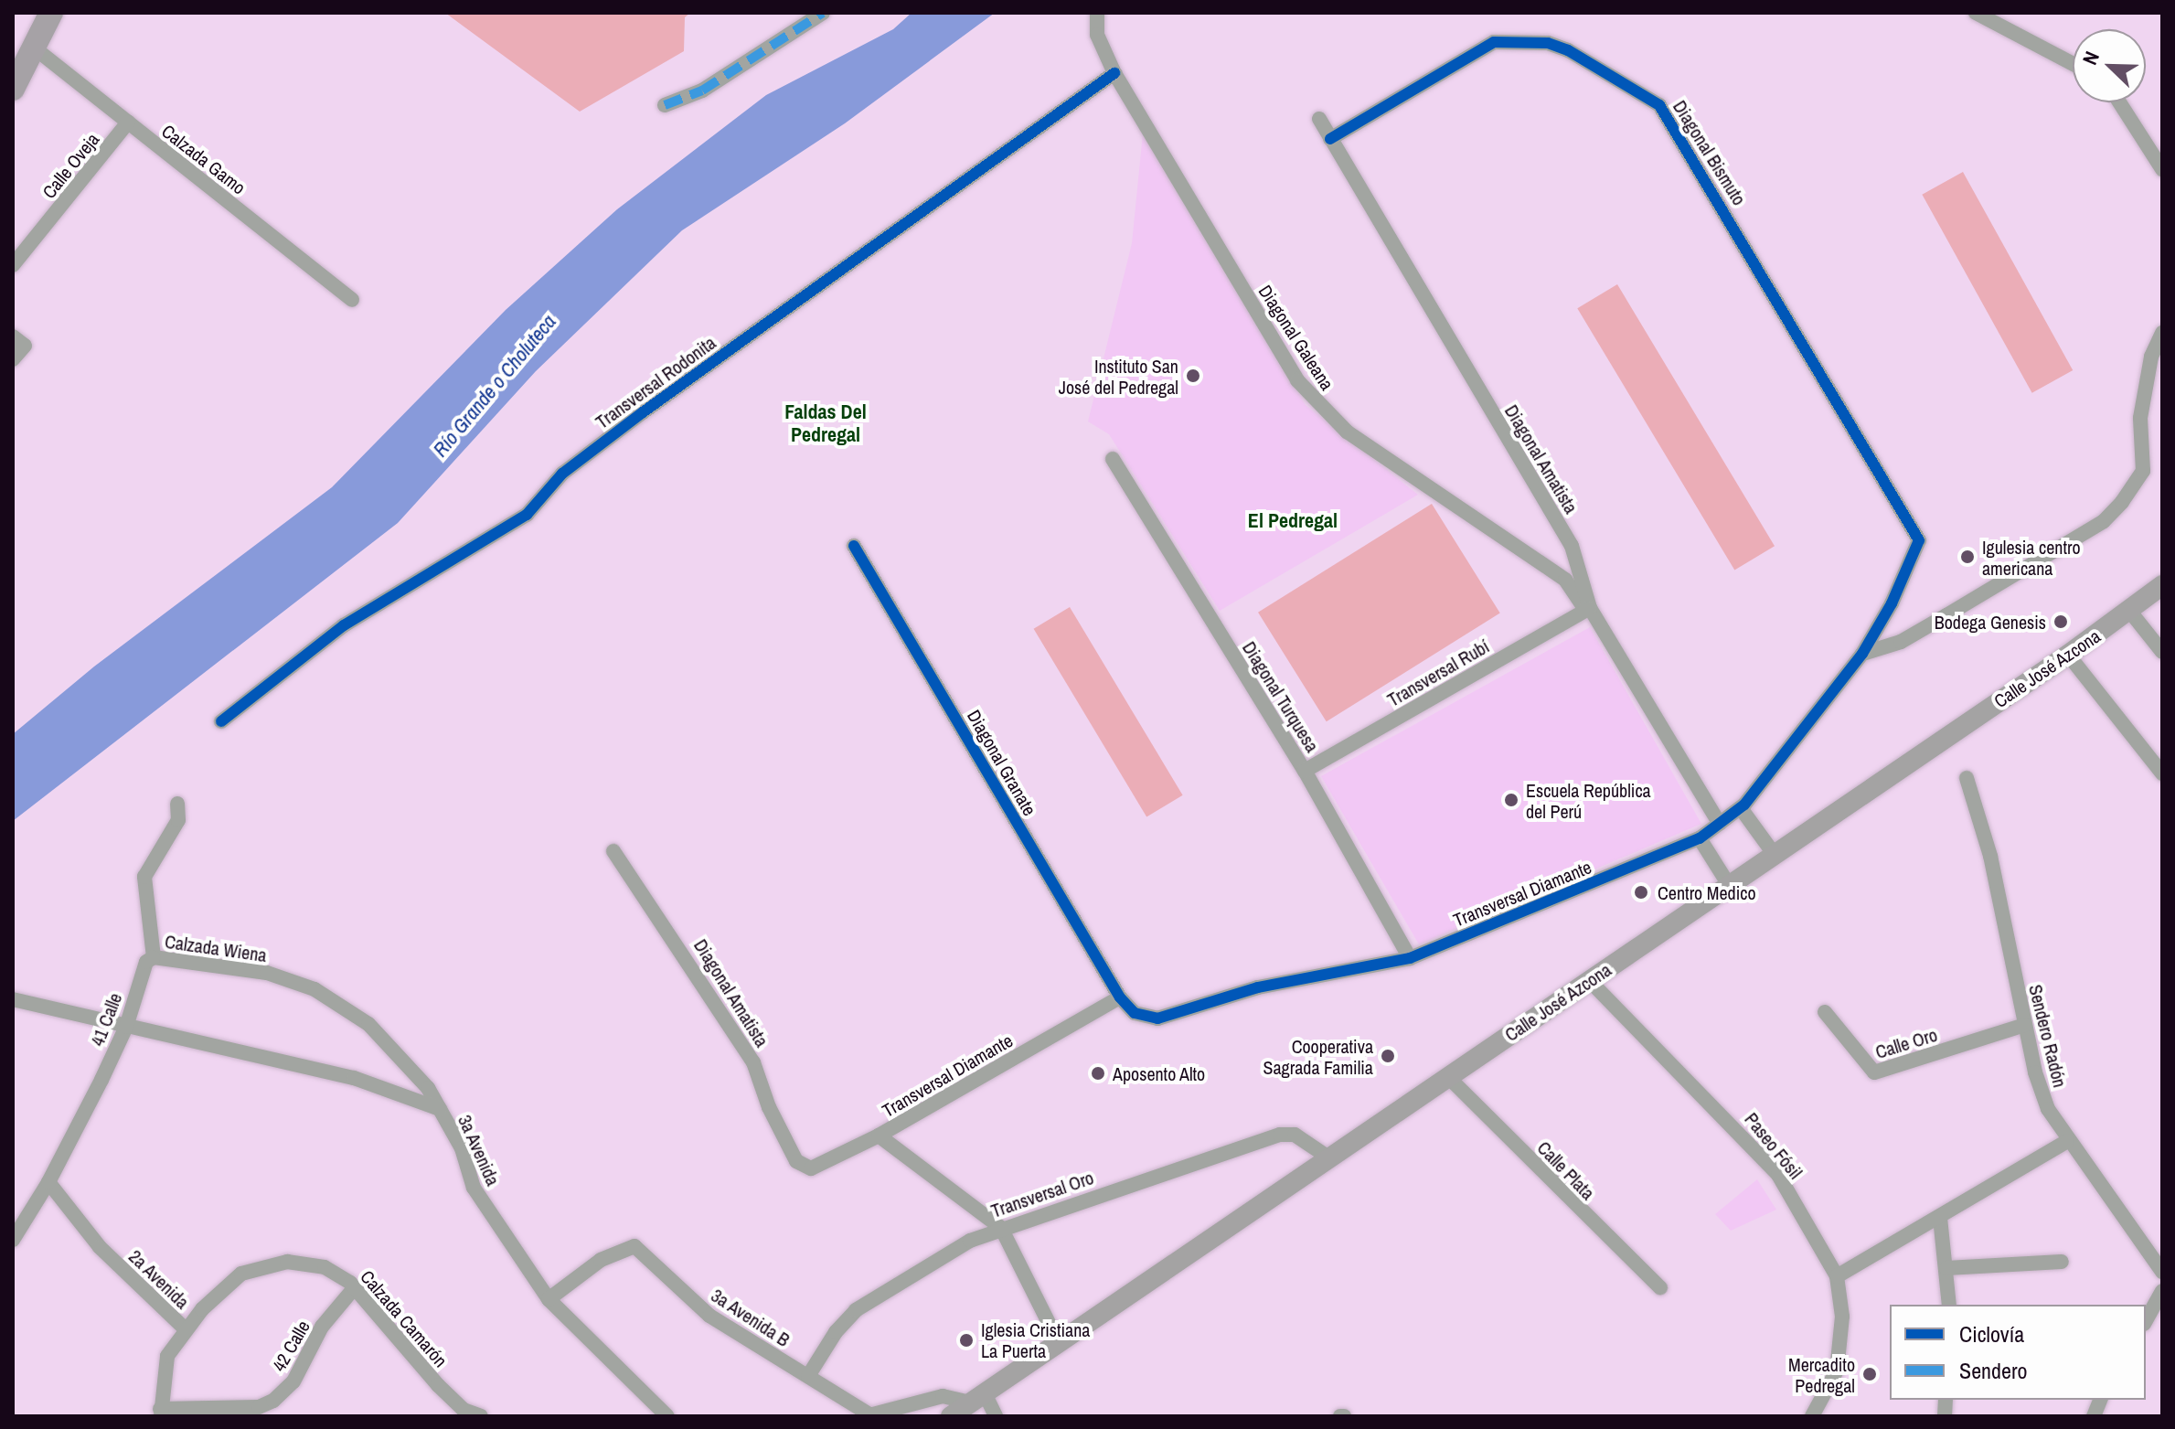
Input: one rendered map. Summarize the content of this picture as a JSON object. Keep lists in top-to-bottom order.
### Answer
{
  "streets": {
    "main road": ["Calle José Azcona"],
    "street": [
      "Diagonal Bismuto",
      "Calzada Gamo",
      "Calle Oveja",
      "Diagonal Galeana",
      "Transversal Rodonita",
      "Diagonal Amatista",
      "Transversal Rubí",
      "Diagonal Turquesa",
      "Diagonal Granate",
      "Transversal Diamante",
      "Calzada Wiena",
      "41 Calle",
      "Sendero Radón",
      "Calle Oro",
      "Paseo Fósil",
      "3a Avenida",
      "Calle Plata",
      "Transversal Oro",
      "2a Avenida",
      "3a Avenida B",
      "Calzada Camarón",
      "42 Calle"
    ]
  },
  "crossings": [
    ["Diagonal Bismuto", "Diagonal Amatista"],
    ["Diagonal Bismuto", "Transversal Diamante"],
    ["Calzada Gamo", "Calle Oveja"],
    ["Diagonal Galeana", "Transversal Rodonita"],
    ["Diagonal Galeana", "Diagonal Amatista"],
    ["Diagonal Galeana", "Transversal Rubí"],
    ["Diagonal Amatista", "Transversal Rubí"],
    ["Diagonal Amatista", "Transversal Diamante"],
    ["Calle José Azcona", "Paseo Fósil"],
    ["Calle José Azcona", "Calle Plata"],
    ["Calle José Azcona", "Transversal Oro"],
    ["Transversal Rubí", "Diagonal Turquesa"],
    ["Diagonal Turquesa", "Transversal Diamante"],
    ["Diagonal Granate", "Transversal Diamante"],
    ["Calzada Wiena", "41 Calle"],
    ["Calzada Wiena", "3a Avenida"],
    ["41 Calle", "3a Avenida"],
    ["41 Calle", "2a Avenida"],
    ["Sendero Radón", "Calle Oro"],
    ["3a Avenida", "3a Avenida B"],
    ["Transversal Oro", "3a Avenida B"],
    ["2a Avenida", "Calzada Camarón"],
    ["2a Avenida", "42 Calle"],
    ["Calzada Camarón", "42 Calle"]
  ],
  "districts": ["Faldas Del Pedregal", "El Pedregal"],
  "water": ["Río Grande o Choluteca"],
  "places": [
    "Instituto San José del Pedregal",
    "Igulesia centro americana",
    "Bodega Genesis",
    "Escuela República del Perú",
    "Centro Medico",
    "Cooperativa Sagrada Familia",
    "Aposento Alto",
    "Iglesia Cristiana La Puerta",
    "Mercadito Pedregal"
  ],
  "legend": ["Ciclovía", "Sendero"],
  "north": "top left"
}
